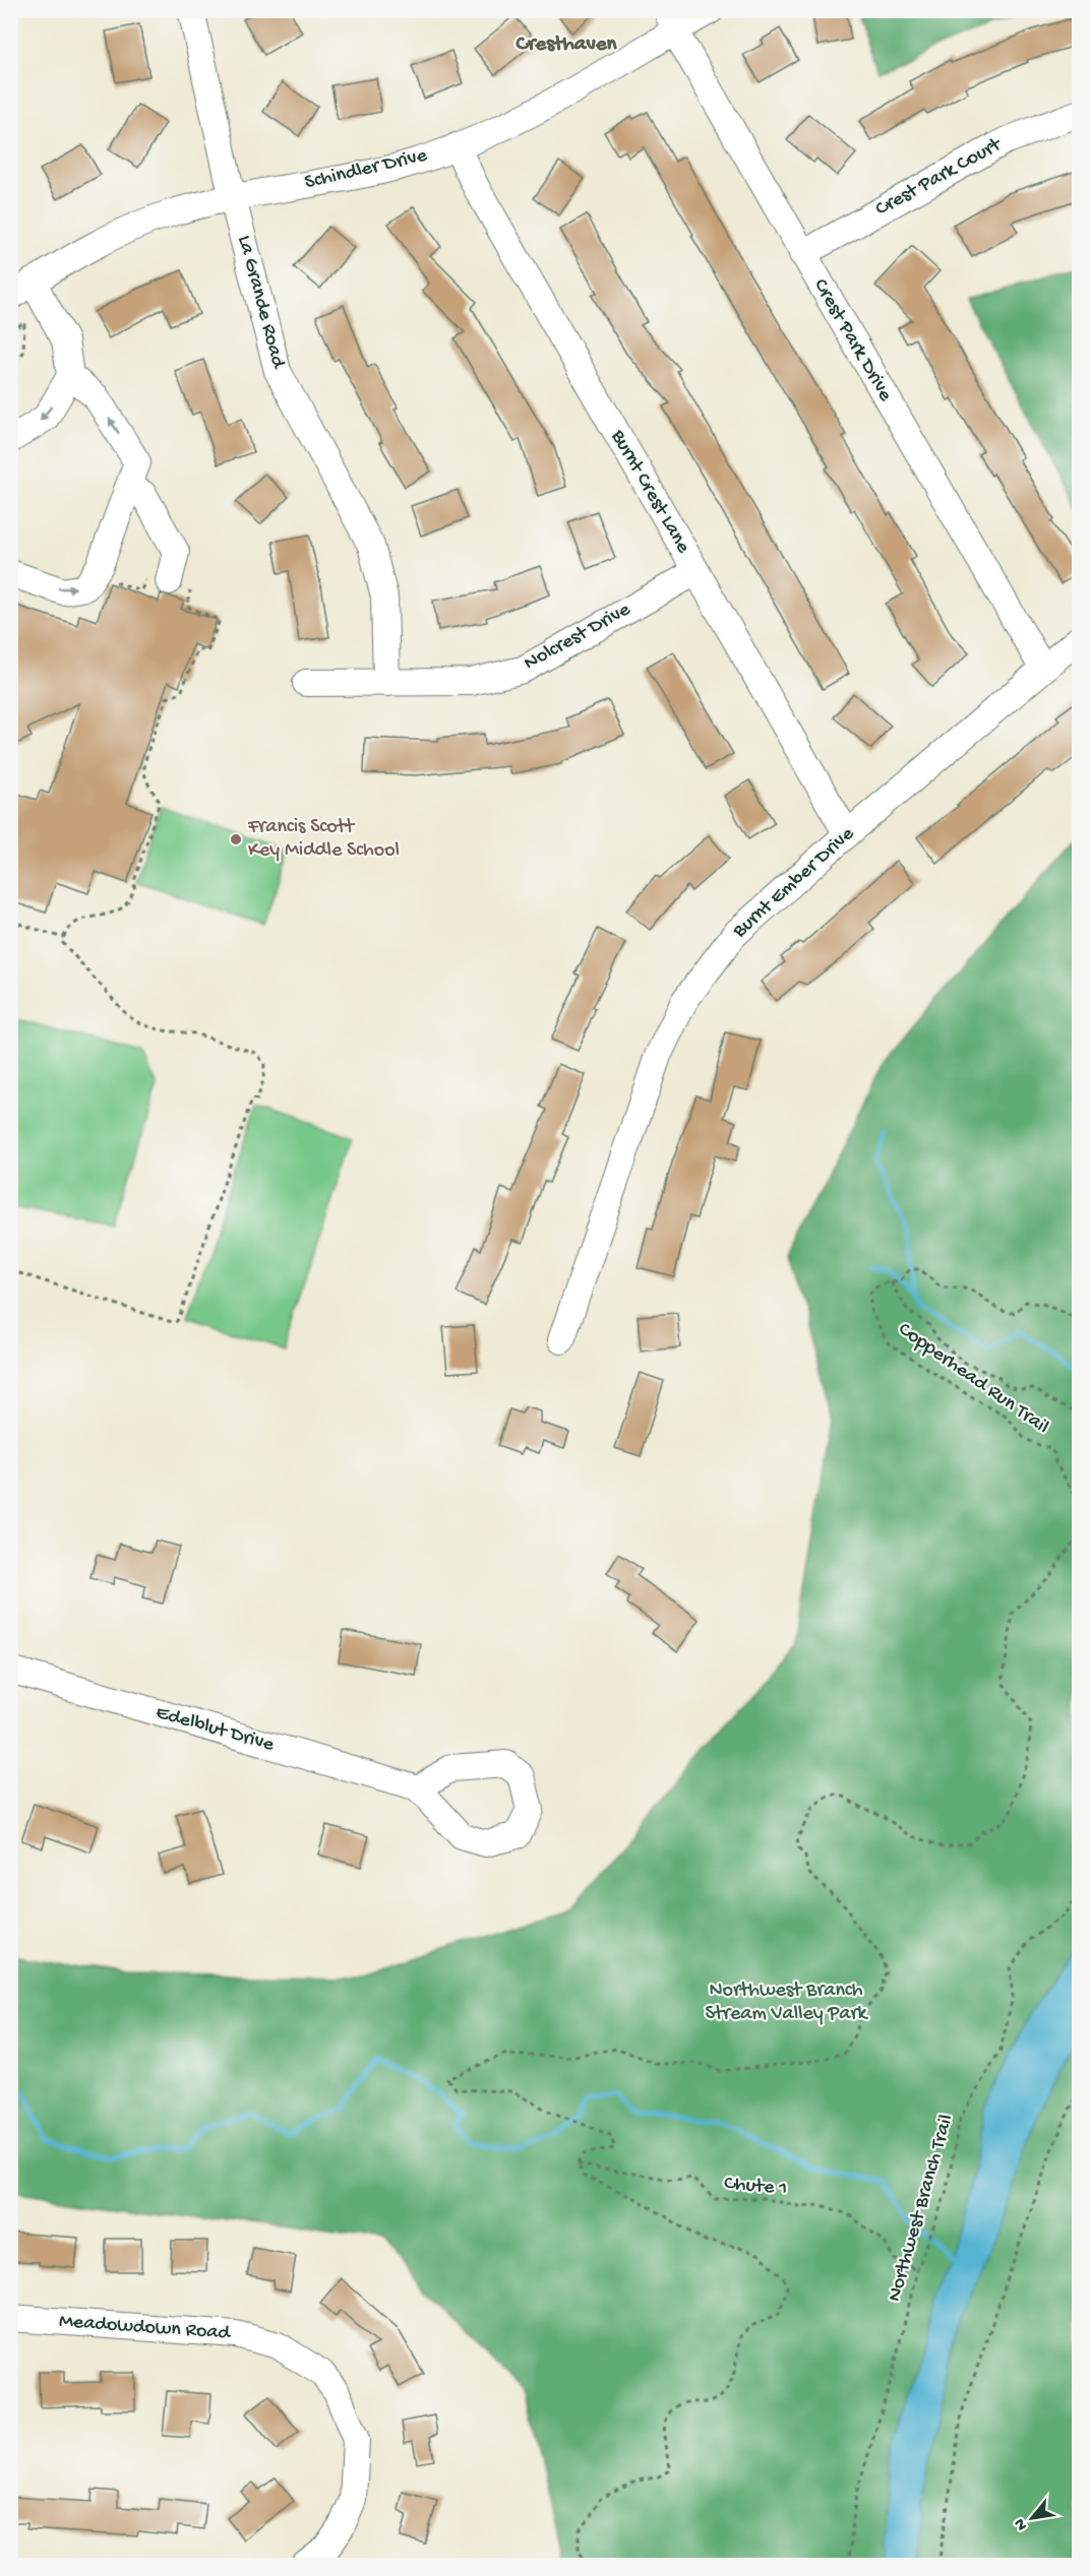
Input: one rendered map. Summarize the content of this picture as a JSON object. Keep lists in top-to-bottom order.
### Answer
{
  "streets": {
    "street": [
      "Schindler Drive",
      "Crest Park Court",
      "La Grande Road",
      "Crest Park Drive",
      "Burnt Crest Lane",
      "Nolcrest Drive",
      "Burnt Ember Drive",
      "Edelblut Drive",
      "Meadowdown Road"
    ],
    "path": ["Copperhead Run Trail", "Chute 1", "Northwest Branch Trail"]
  },
  "crossings": [
    ["Schindler Drive", "La Grande Road"],
    ["Schindler Drive", "Crest Park Drive"],
    ["Schindler Drive", "Burnt Crest Lane"],
    ["Crest Park Court", "Crest Park Drive"],
    ["La Grande Road", "Nolcrest Drive"],
    ["Crest Park Drive", "Burnt Ember Drive"],
    ["Burnt Crest Lane", "Nolcrest Drive"],
    ["Burnt Crest Lane", "Burnt Ember Drive"],
    ["Copperhead Run Trail", "Chute 1"],
    ["Chute 1", "Northwest Branch Trail"]
  ],
  "districts": ["Cresthaven"],
  "parks": ["Northwest Branch Stream Valley Park"],
  "places": ["Francis Scott Key Middle School"],
  "north": "bottom left"
}
